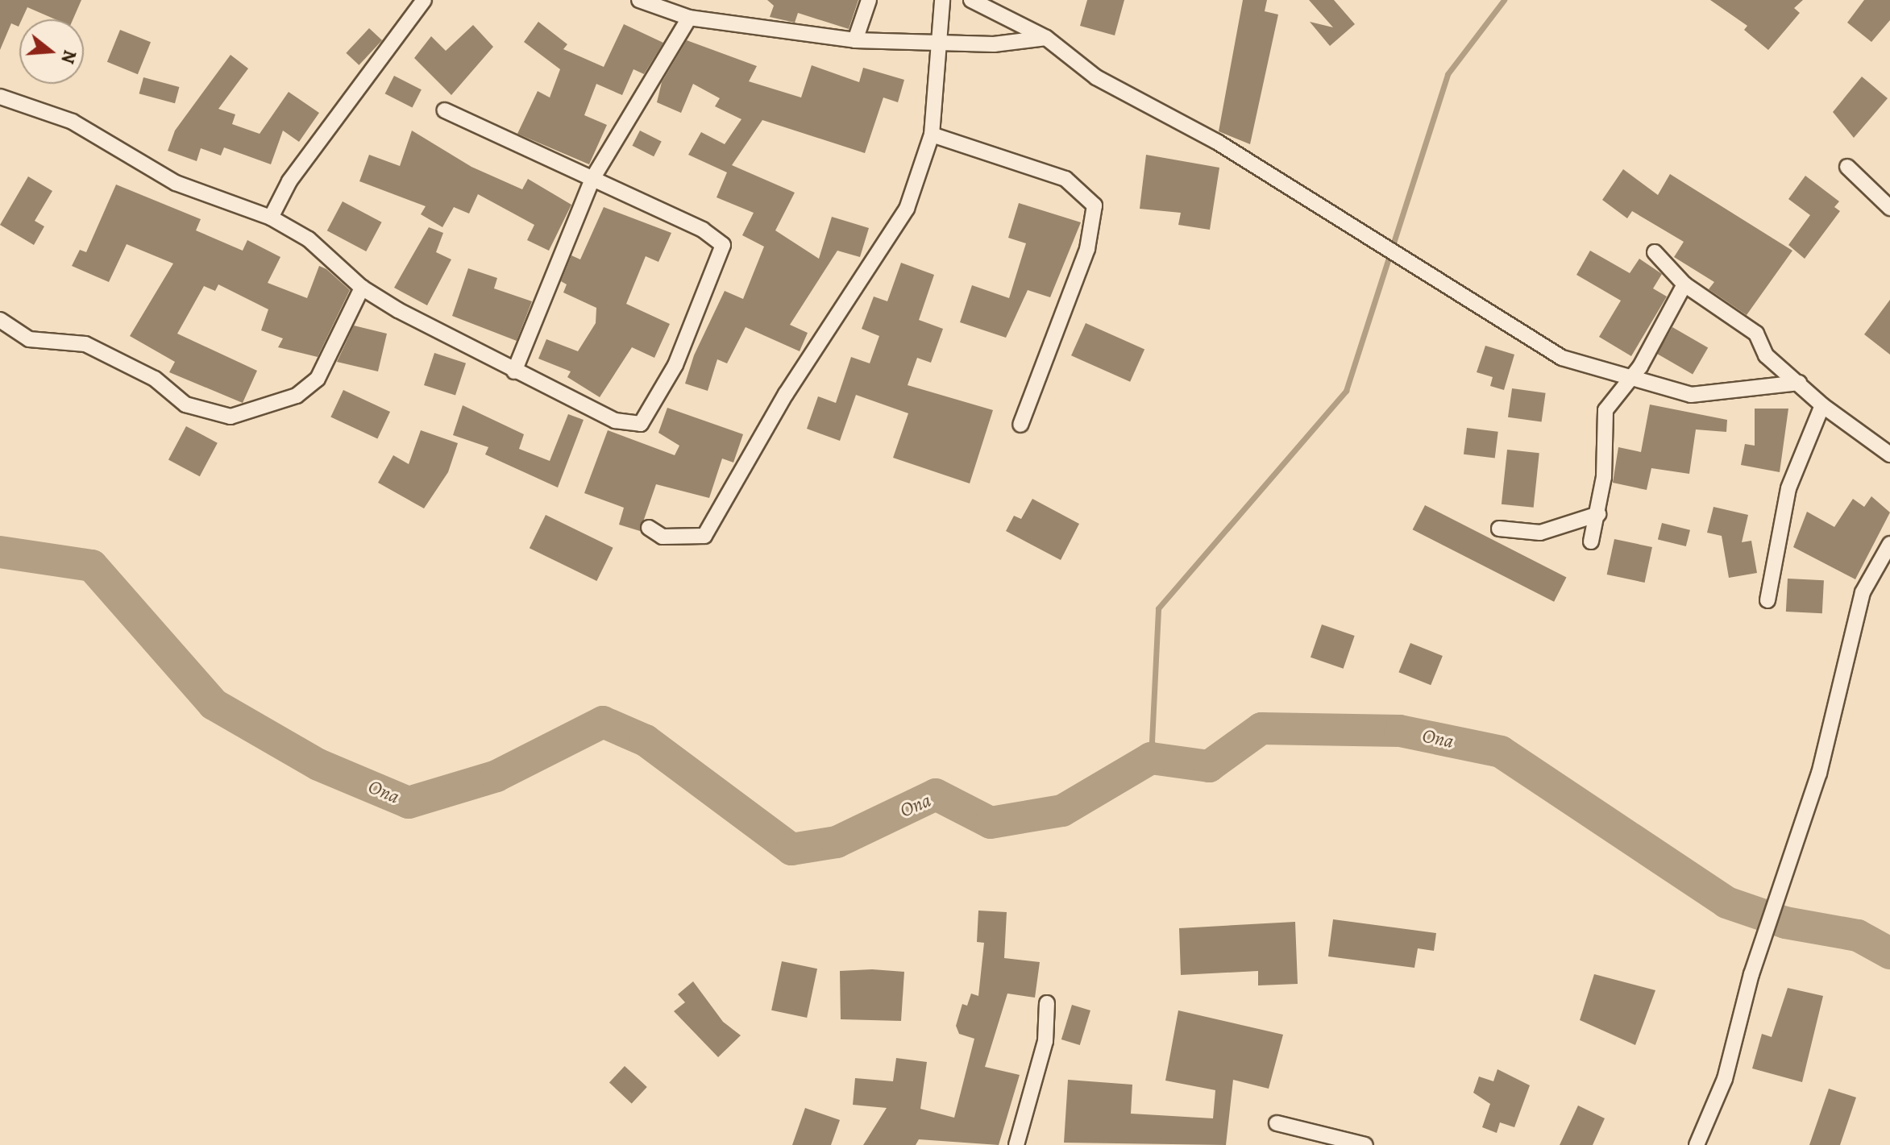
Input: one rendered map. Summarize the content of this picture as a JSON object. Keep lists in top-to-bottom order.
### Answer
{
  "water": ["Ona"],
  "north": "right"
}
